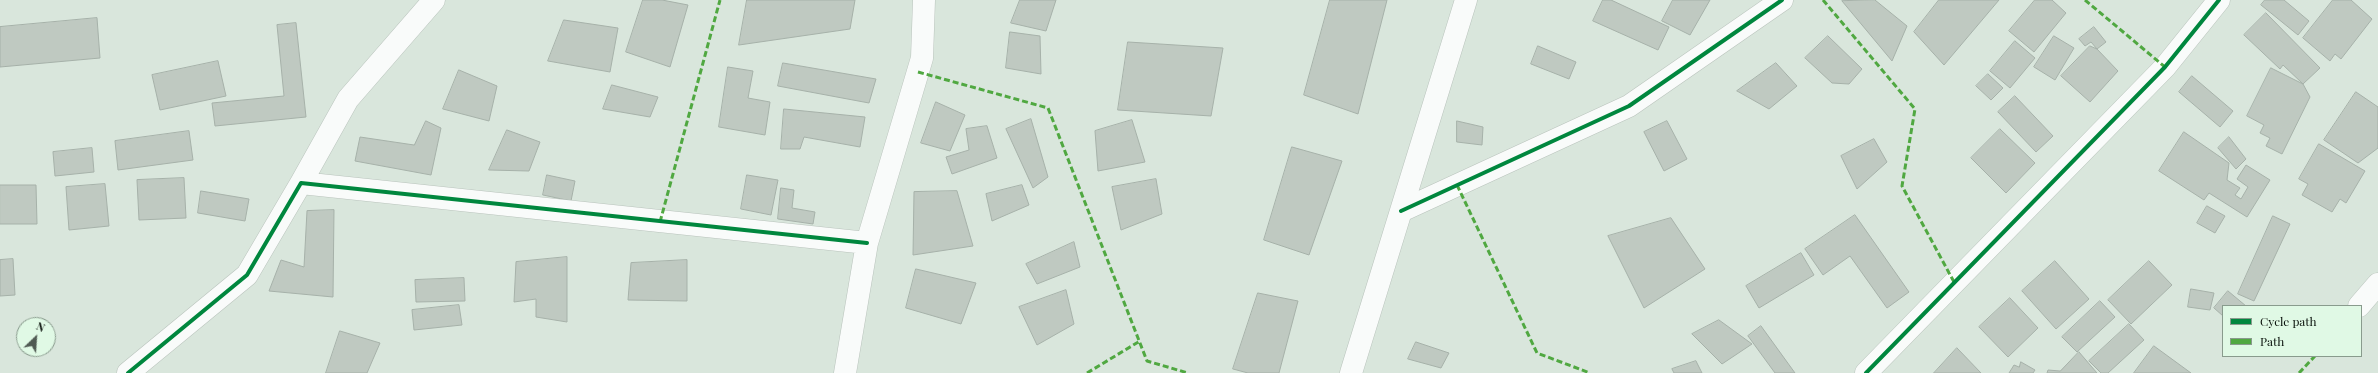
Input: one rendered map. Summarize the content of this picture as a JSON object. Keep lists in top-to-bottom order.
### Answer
{
  "legend": ["Cycle path", "Path"],
  "north": "top right"
}
